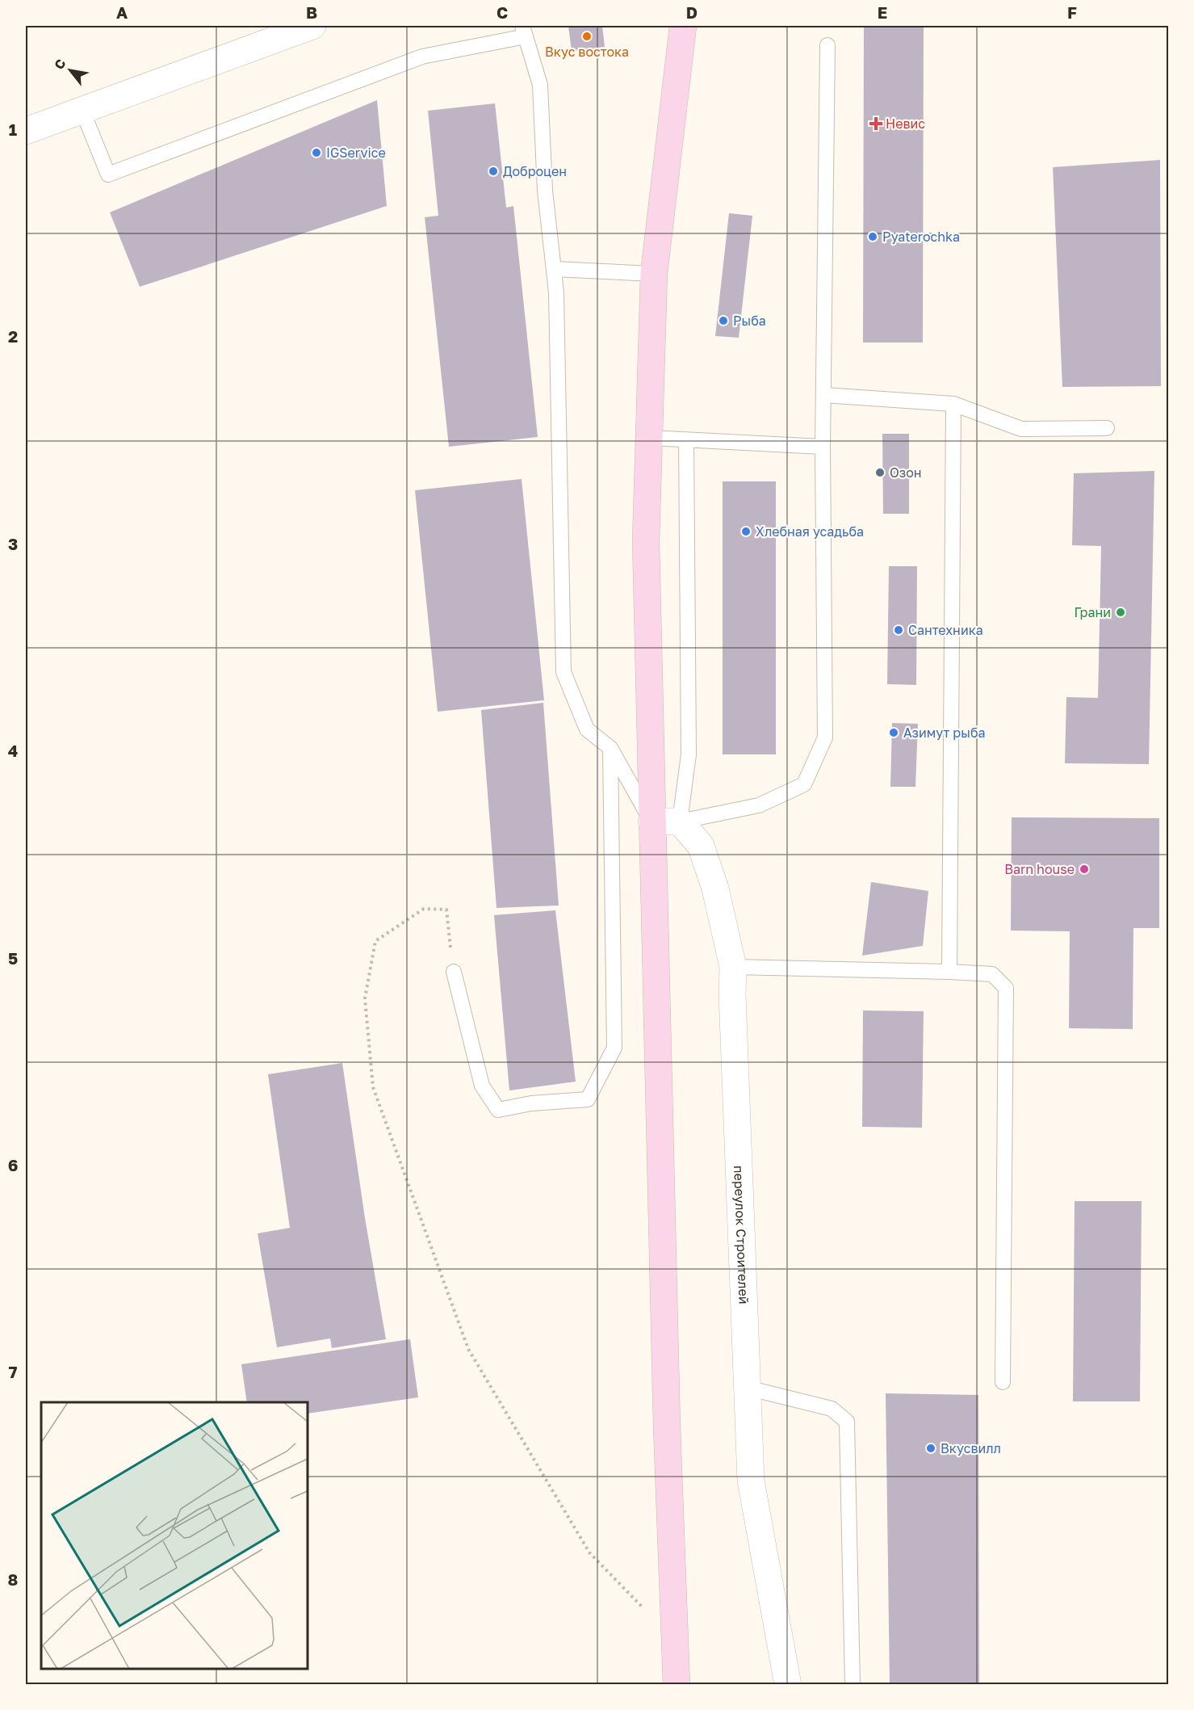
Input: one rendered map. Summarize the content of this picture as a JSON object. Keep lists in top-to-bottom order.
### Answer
{
  "streets": {
    "street": ["переулок Строителей"]
  },
  "places": {
    "other": [
      "Вкус востока",
      "IGService",
      "Доброцен",
      "Pyaterochka",
      "Рыба",
      "Озон",
      "Хлебная усадьба",
      "Грани",
      "Сантехника",
      "Азимут рыба",
      "Barn house",
      "Вкусвилл"
    ],
    "health": ["Невис"]
  },
  "north": "top left",
  "grid": {
    "columns": [
      "A",
      "B",
      "C",
      "D",
      "E",
      "F"
    ],
    "rows": [
      "1",
      "2",
      "3",
      "4",
      "5",
      "6",
      "7",
      "8"
    ]
  }
}
